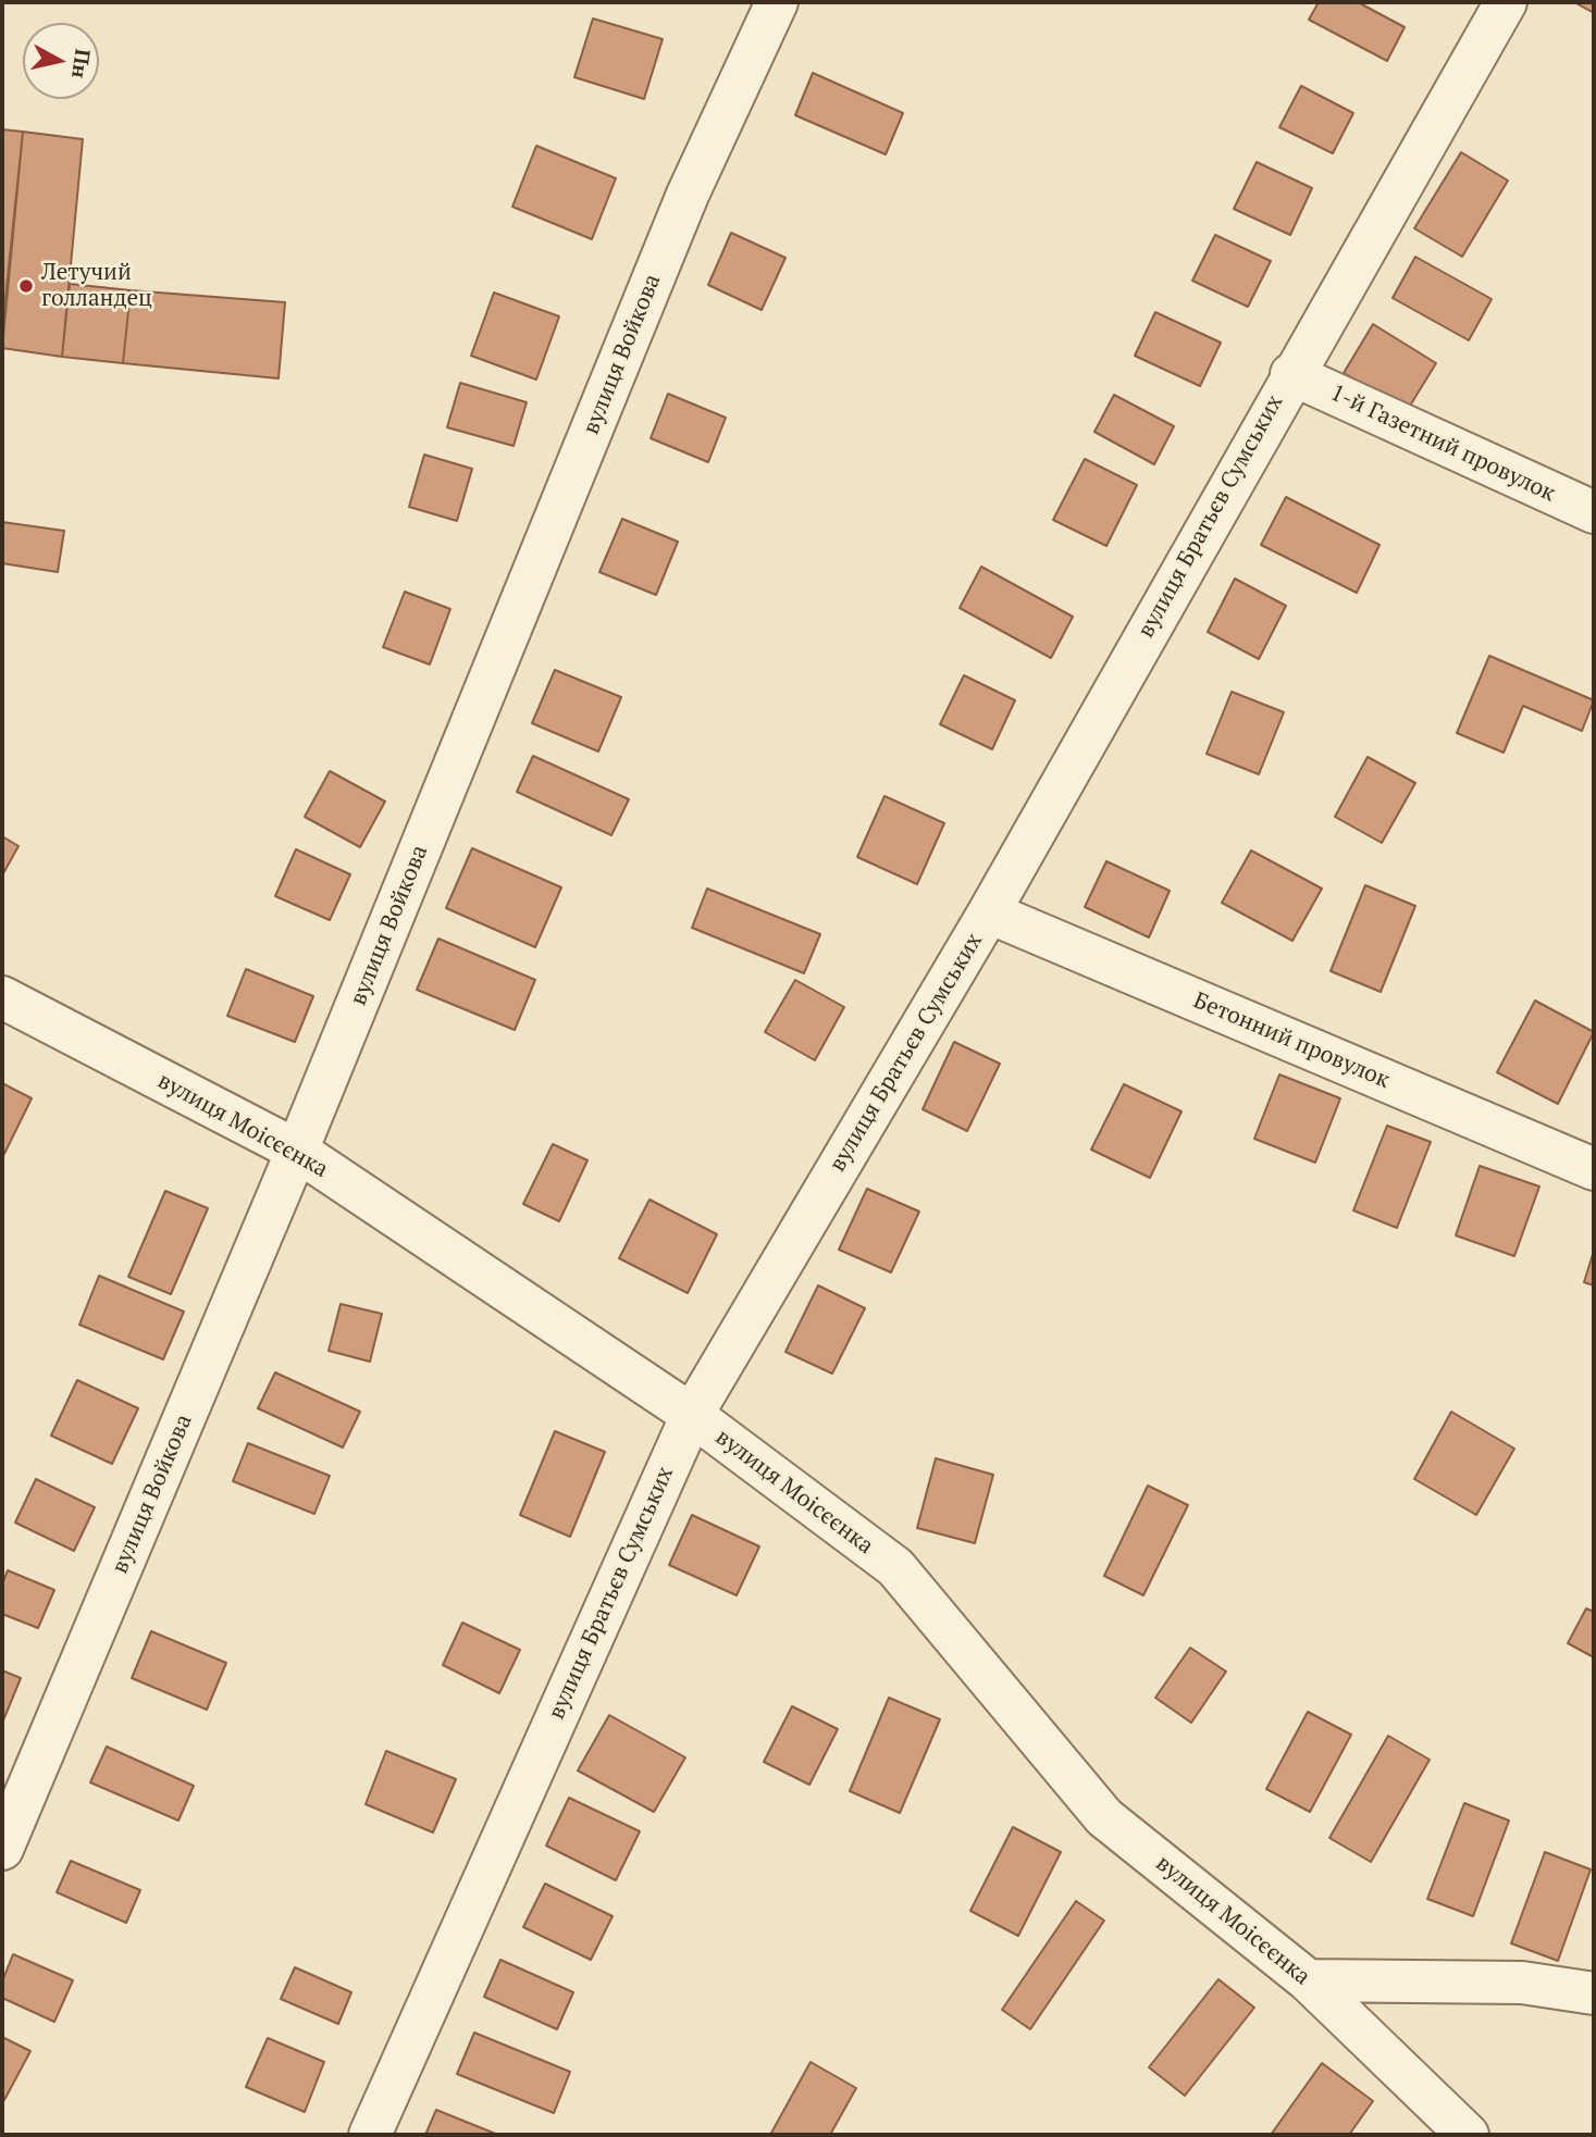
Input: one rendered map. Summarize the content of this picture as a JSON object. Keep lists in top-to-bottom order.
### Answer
{
  "streets": {
    "street": [
      "вулиця Войкова",
      "1-й Газетний провулок",
      "вулиця Братьєв Сумських",
      "Бетонний провулок",
      "вулиця Моісєєнка"
    ]
  },
  "crossings": [
    ["вулиця Войкова", "вулиця Моісєєнка"],
    ["1-й Газетний провулок", "вулиця Братьєв Сумських"],
    ["вулиця Братьєв Сумських", "Бетонний провулок"],
    ["вулиця Братьєв Сумських", "вулиця Моісєєнка"]
  ],
  "places": ["Летучий голландец"],
  "north": "right"
}
